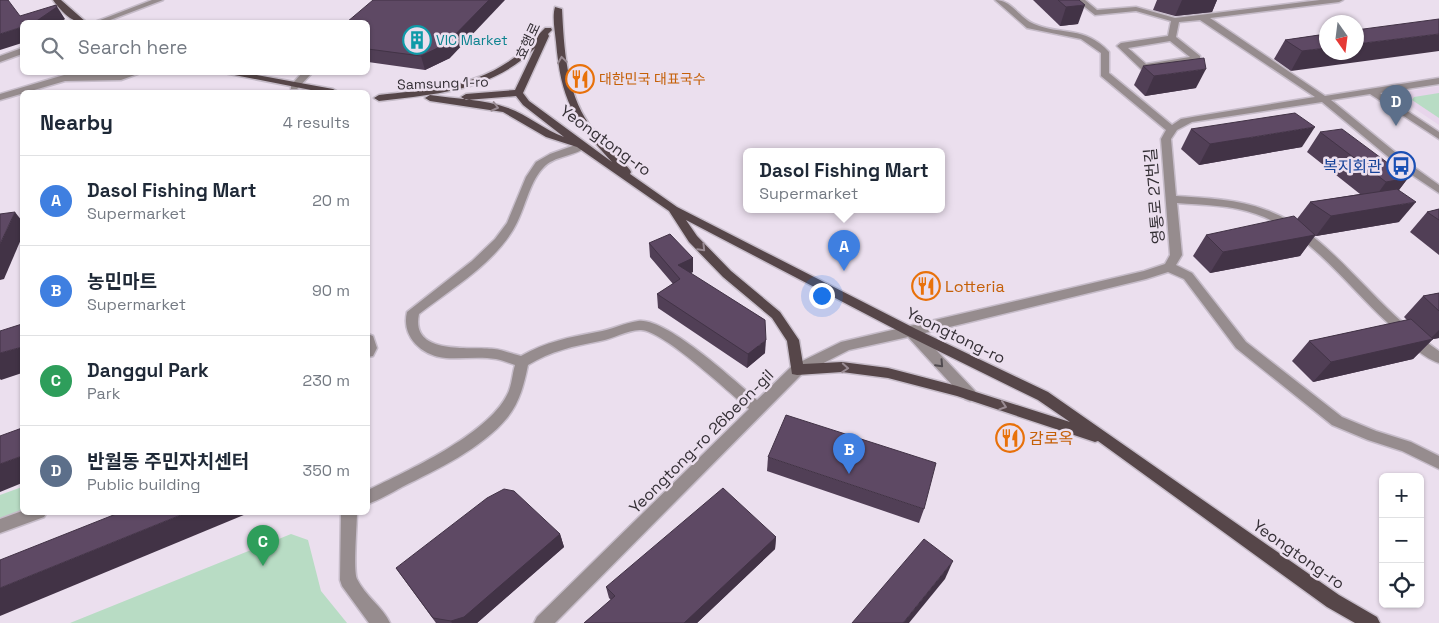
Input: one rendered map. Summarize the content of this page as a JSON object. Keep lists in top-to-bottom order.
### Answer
{
  "streets": {
    "main road": ["효행로", "Samsung 1-ro", "Yeongtong-ro"],
    "street": ["영통로 27번길", "Yeongtong-ro 26beon-gil"]
  },
  "crossings": [
    ["효행로", "Samsung 1-ro"],
    ["효행로", "Yeongtong-ro"],
    ["Samsung 1-ro", "Yeongtong-ro"],
    ["Yeongtong-ro", "영통로 27번길"],
    ["Yeongtong-ro", "Yeongtong-ro 26beon-gil"],
    ["영통로 27번길", "Yeongtong-ro 26beon-gil"]
  ],
  "places": {
    "building": ["VIC Market"],
    "restaurant": ["대한민국 대표국수", "Lotteria", "감로옥"],
    "bus stop": ["복지회관"]
  },
  "north": "bottom",
  "page": {
    "search": "Search here",
    "pins": [
      "D",
      "A",
      "B",
      "C"
    ],
    "heading": ["Nearby", "4 results"],
    "popup": ["Dasol Fishing Mart", "Supermarket"],
    "list": [
      {
        "mark": "A",
        "name": "Dasol Fishing Mart",
        "note": "Supermarket",
        "value": "20 m"
      },
      {
        "mark": "B",
        "name": "농민마트",
        "note": "Supermarket",
        "value": "90 m"
      },
      {
        "mark": "C",
        "name": "Danggul Park",
        "note": "Park",
        "value": "230 m"
      },
      {
        "mark": "D",
        "name": "반월동 주민자치센터",
        "note": "Public building",
        "value": "350 m"
      }
    ],
    "map_buttons": ["+", "−"]
  }
}
